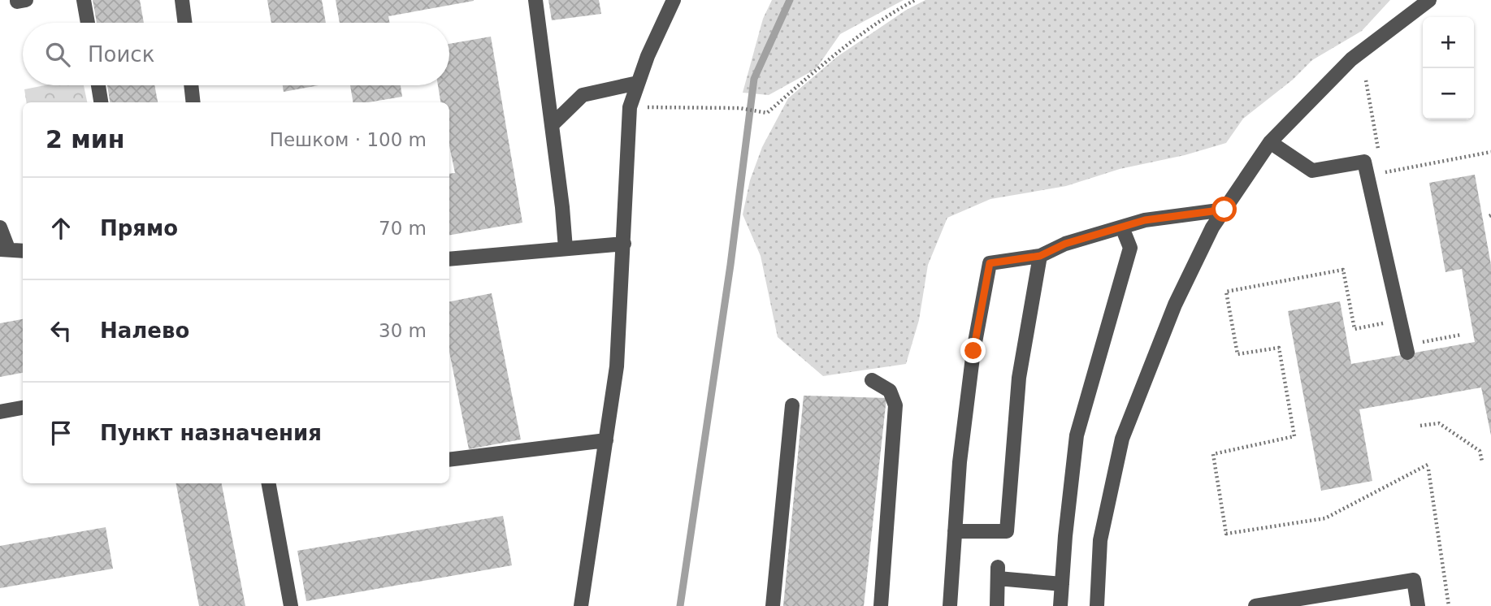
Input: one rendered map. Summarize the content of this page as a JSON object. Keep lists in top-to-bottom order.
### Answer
{
  "page": {
    "map_buttons": ["+", "−"],
    "search": "Поиск",
    "heading": ["2 мин", "Пешком · 100 m"],
    "list": [
      ["Прямо", "70 m"],
      ["Налево", "30 m"],
      "Пункт назначения"
    ]
  }
}
